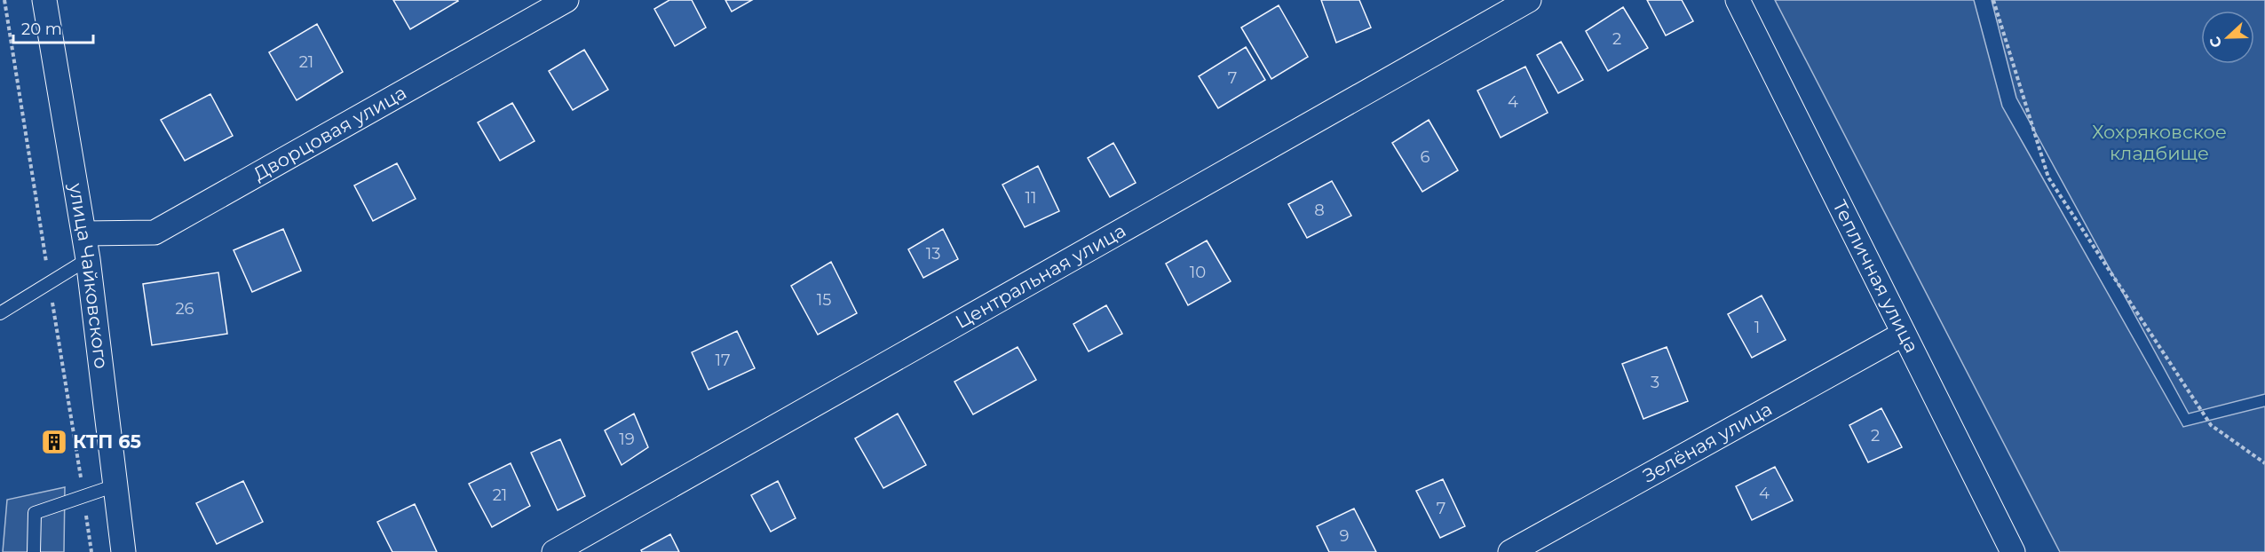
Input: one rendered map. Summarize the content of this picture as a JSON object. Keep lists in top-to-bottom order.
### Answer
{
  "streets": {
    "street": [
      "Дворцовая улица",
      "улица Чайковского",
      "Центральная улица",
      "Тепличная улица",
      "Зелёная улица"
    ]
  },
  "crossings": [
    ["Дворцовая улица", "улица Чайковского"],
    ["Тепличная улица", "Зелёная улица"]
  ],
  "parks": ["Хохряковское кладбище"],
  "places": {
    "building": ["КТП 65"]
  },
  "house_numbers": [
    "2",
    "21",
    "7",
    "4",
    "6",
    "11",
    "8",
    "13",
    "10",
    "15",
    "26",
    "1",
    "17",
    "3",
    "2",
    "19",
    "4",
    "21",
    "7",
    "9"
  ],
  "scale_bar": "20 m",
  "north": "left"
}
